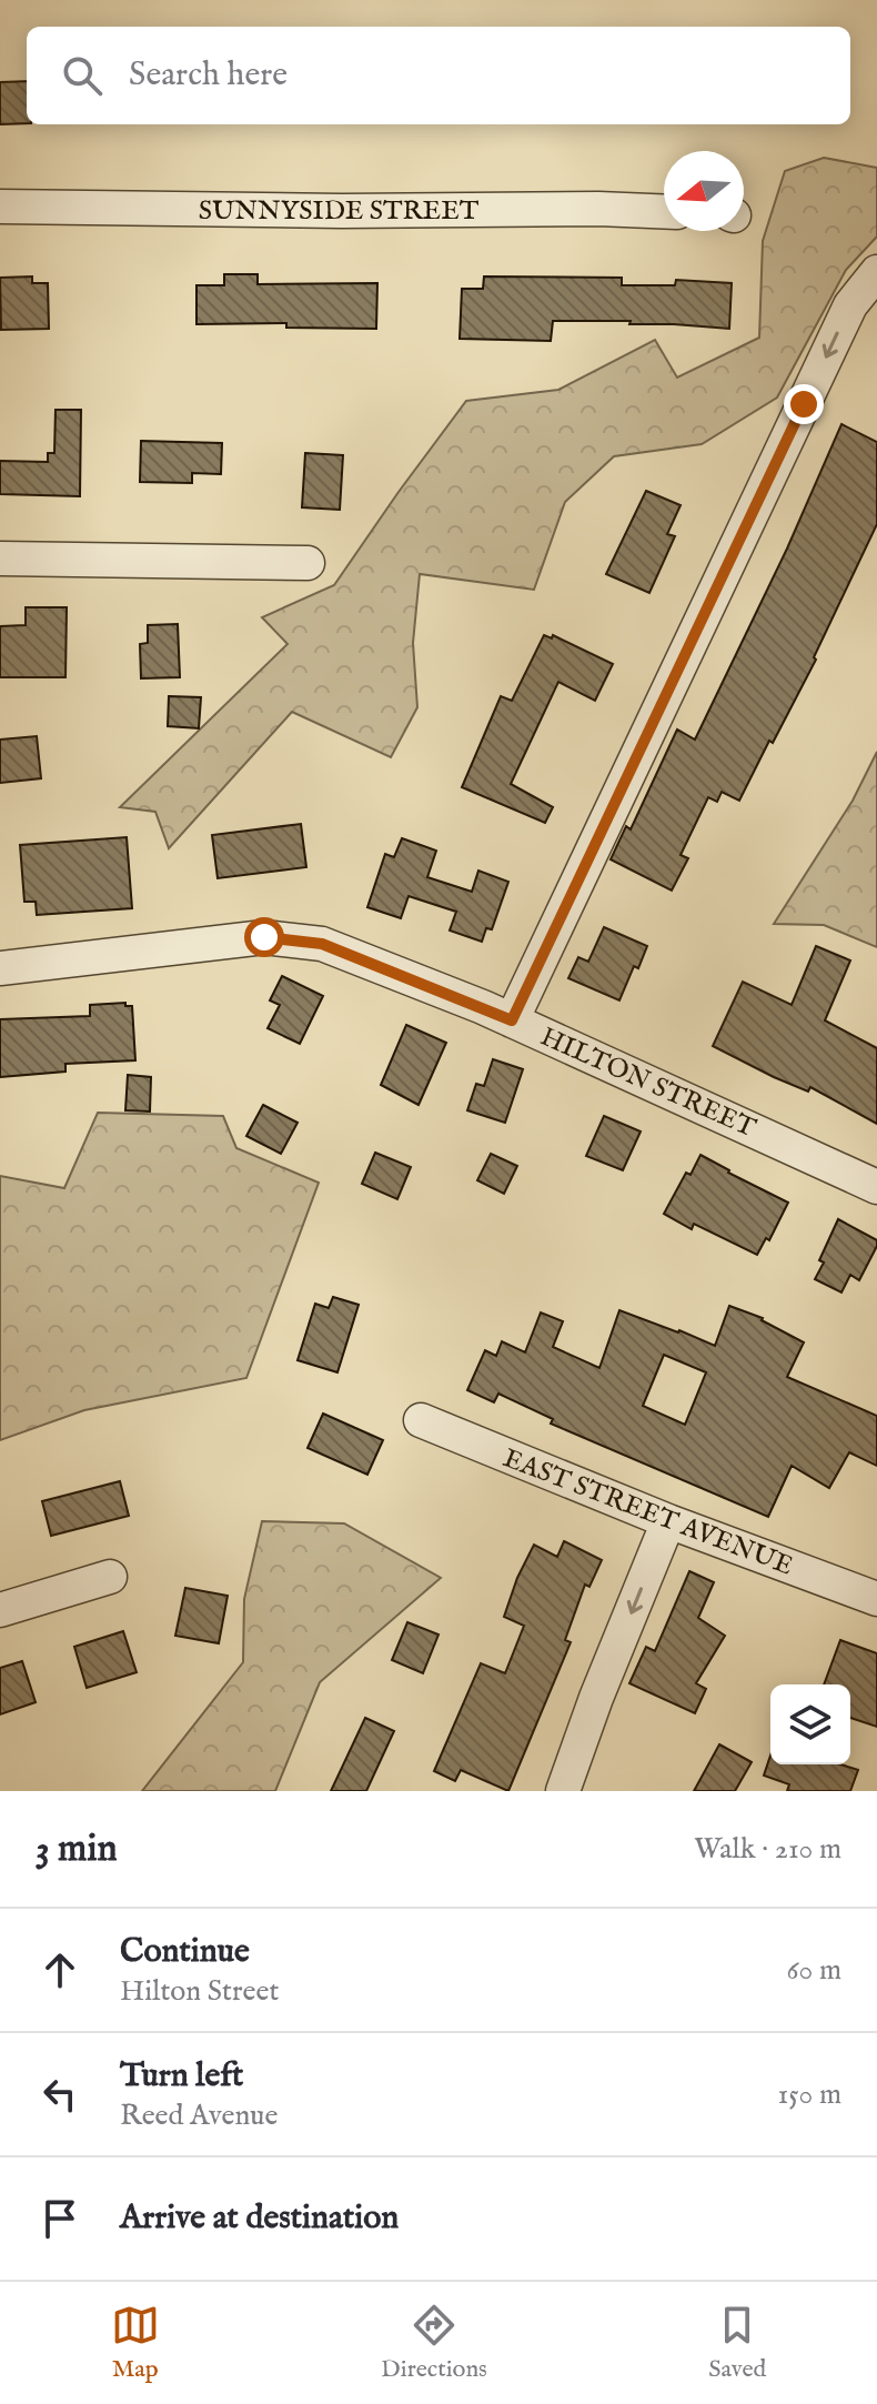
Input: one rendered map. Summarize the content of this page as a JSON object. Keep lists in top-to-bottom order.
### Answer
{
  "streets": {
    "street": ["SUNNYSIDE STREET", "HILTON STREET", "EAST STREET AVENUE"]
  },
  "north": "left",
  "page": {
    "search": "Search here",
    "heading": ["3 min", "Walk · 210 m"],
    "list": [
      ["Continue", "Hilton Street", "60 m"],
      ["Turn left", "Reed Avenue", "150 m"],
      "Arrive at destination"
    ],
    "nav": ["Map", "Directions", "Saved"]
  }
}
